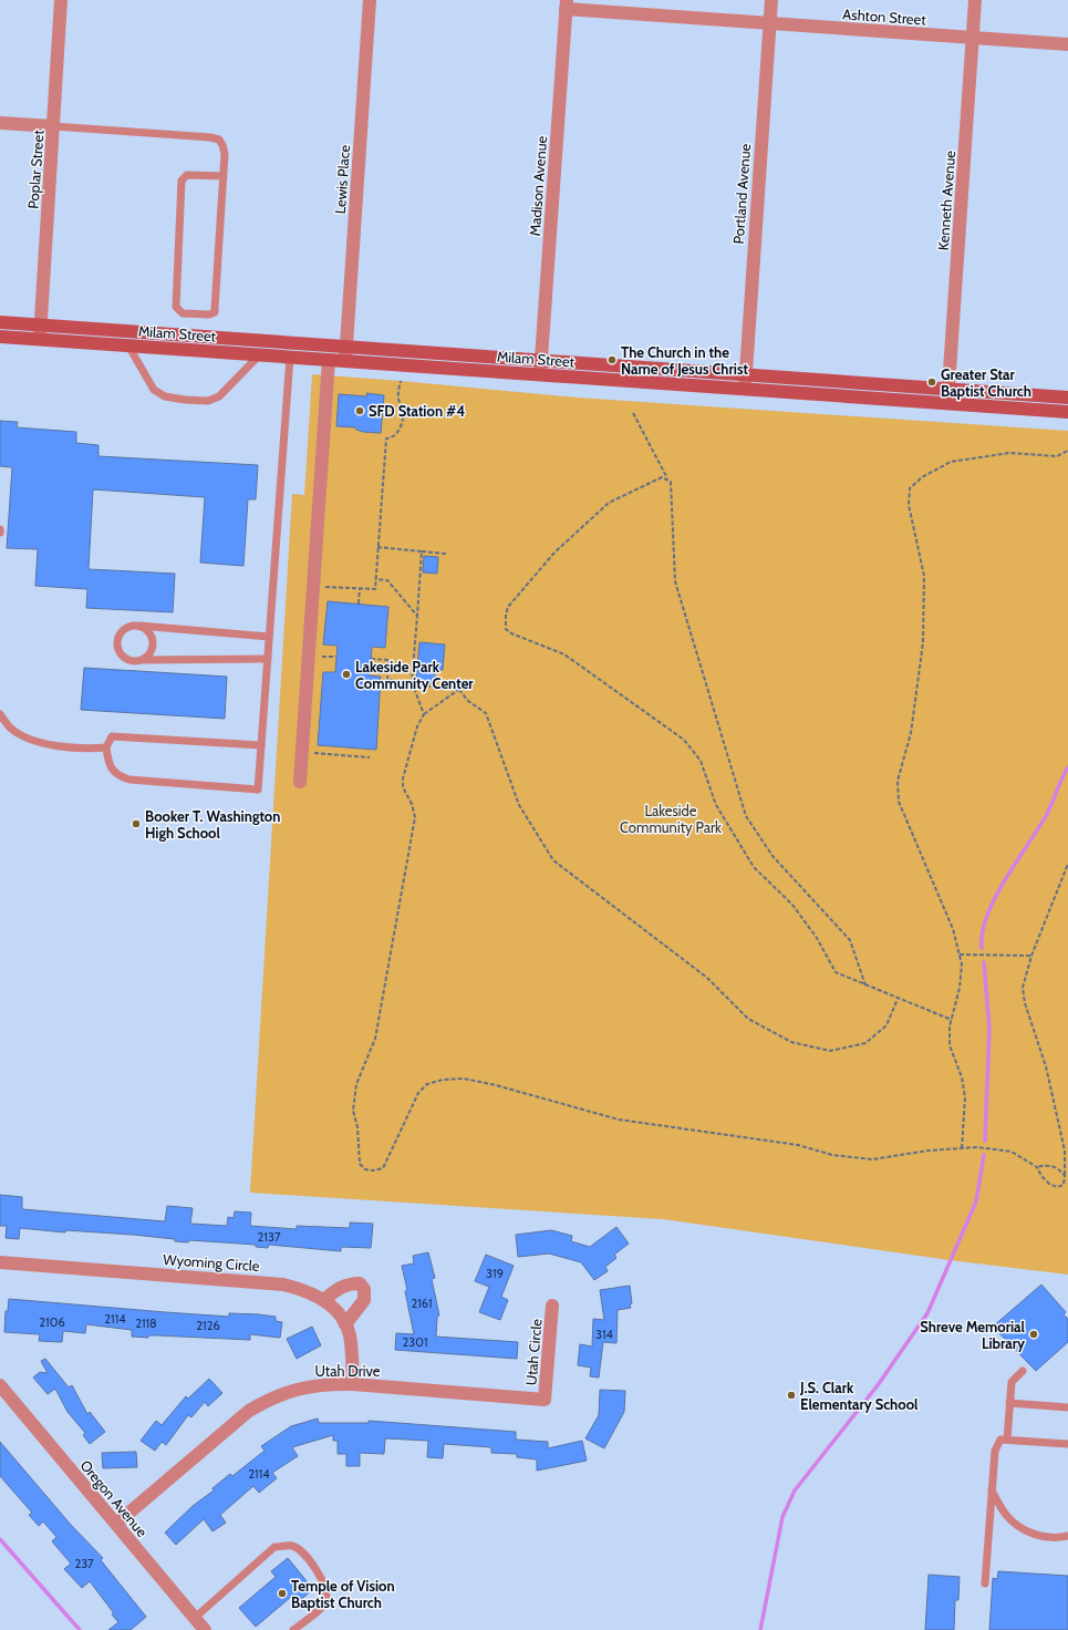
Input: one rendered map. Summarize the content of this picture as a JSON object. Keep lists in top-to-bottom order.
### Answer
{
  "streets": {
    "street": [
      "Ashton Street",
      "Poplar Street",
      "Lewis Place",
      "Madison Avenue",
      "Portland Avenue",
      "Kenneth Avenue",
      "Milam Street",
      "Wyoming Circle",
      "Utah Circle",
      "Utah Drive",
      "Oregon Avenue"
    ]
  },
  "crossings": [
    ["Ashton Street", "Madison Avenue"],
    ["Ashton Street", "Portland Avenue"],
    ["Ashton Street", "Kenneth Avenue"],
    ["Poplar Street", "Milam Street"],
    ["Lewis Place", "Milam Street"],
    ["Madison Avenue", "Milam Street"],
    ["Portland Avenue", "Milam Street"],
    ["Kenneth Avenue", "Milam Street"],
    ["Wyoming Circle", "Utah Drive"],
    ["Utah Circle", "Utah Drive"],
    ["Utah Drive", "Oregon Avenue"]
  ],
  "parks": ["Lakeside Community Park"],
  "places": [
    "The Church in the Name of Jesus Christ",
    "Greater Star Baptist Church",
    "SFD Station #4",
    "Lakeside Park Community Center",
    "Booker T. Washington High School",
    "Shreve Memorial Library",
    "J.S. Clark Elementary School",
    "Temple of Vision Baptist Church"
  ],
  "house_numbers": [
    "2137",
    "319",
    "2161",
    "2114",
    "2106",
    "2118",
    "2126",
    "314",
    "2301",
    "2114",
    "237"
  ]
}
